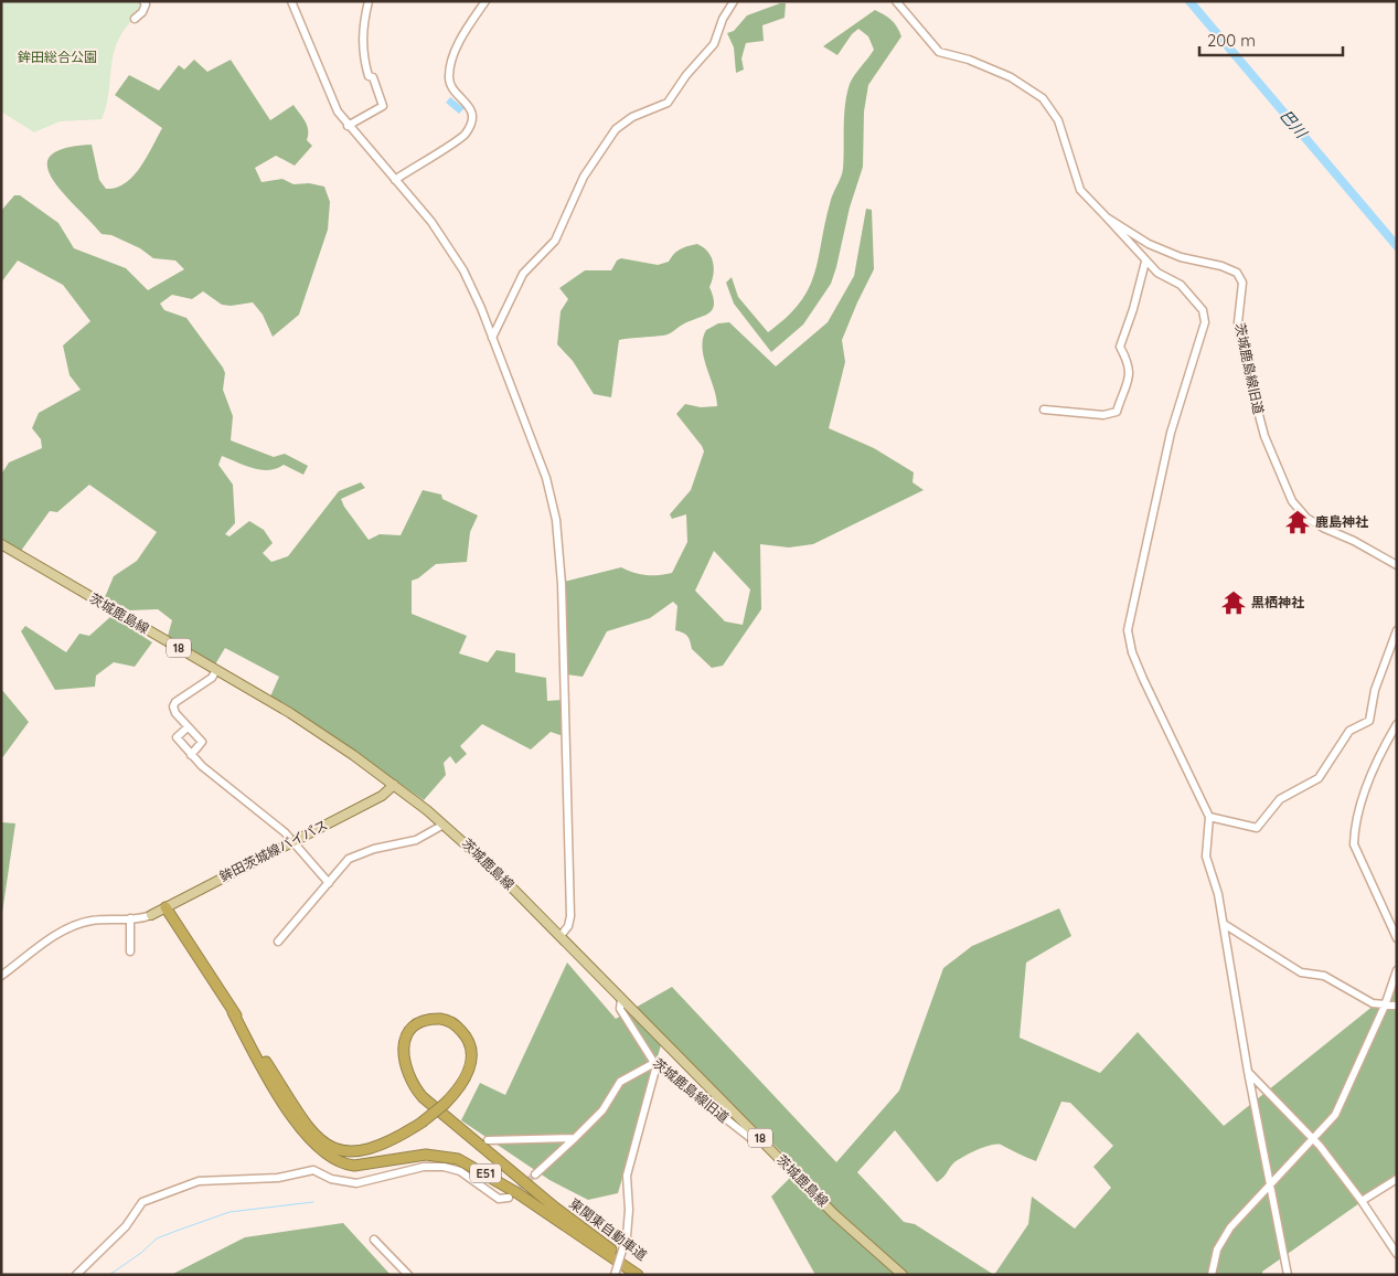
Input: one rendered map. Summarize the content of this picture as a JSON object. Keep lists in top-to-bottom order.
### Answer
{
  "streets": {
    "highway": ["E51", "東関東自動車道"],
    "main road": ["茨城鹿島線", "18", "鉾田茨城線バイパス"],
    "street": ["茨城鹿島線旧道"]
  },
  "crossings": [
    ["茨城鹿島線旧道", "茨城鹿島線"],
    ["茨城鹿島線", "鉾田茨城線バイパス"],
    ["E51", "東関東自動車道"]
  ],
  "water": ["巴川"],
  "parks": ["鉾田総合公園"],
  "places": {
    "temple": ["鹿島神社", "黒栖神社"]
  },
  "scale_bar": "200 m"
}
